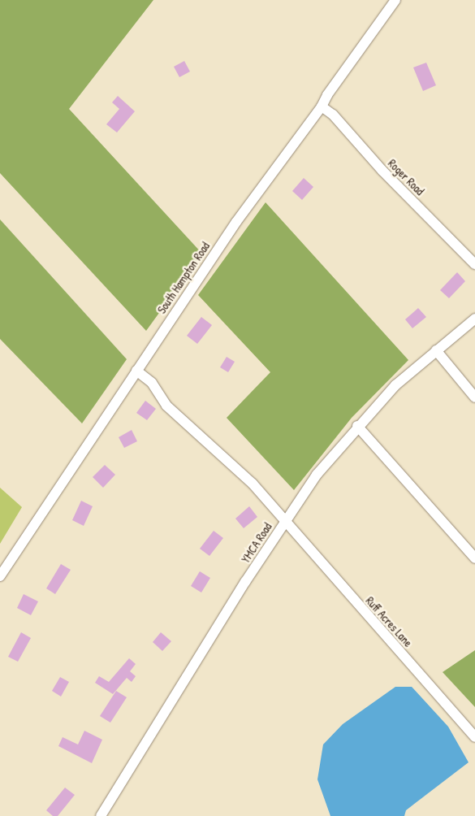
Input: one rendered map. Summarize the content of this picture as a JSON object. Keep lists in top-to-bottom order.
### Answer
{
  "streets": {
    "street": [
      "Roger Road",
      "South Hampton Road",
      "YMCA Road",
      "Ruff Acres Lane"
    ]
  },
  "crossings": [
    ["Roger Road", "South Hampton Road"],
    ["South Hampton Road", "Ruff Acres Lane"],
    ["YMCA Road", "Ruff Acres Lane"]
  ]
}
